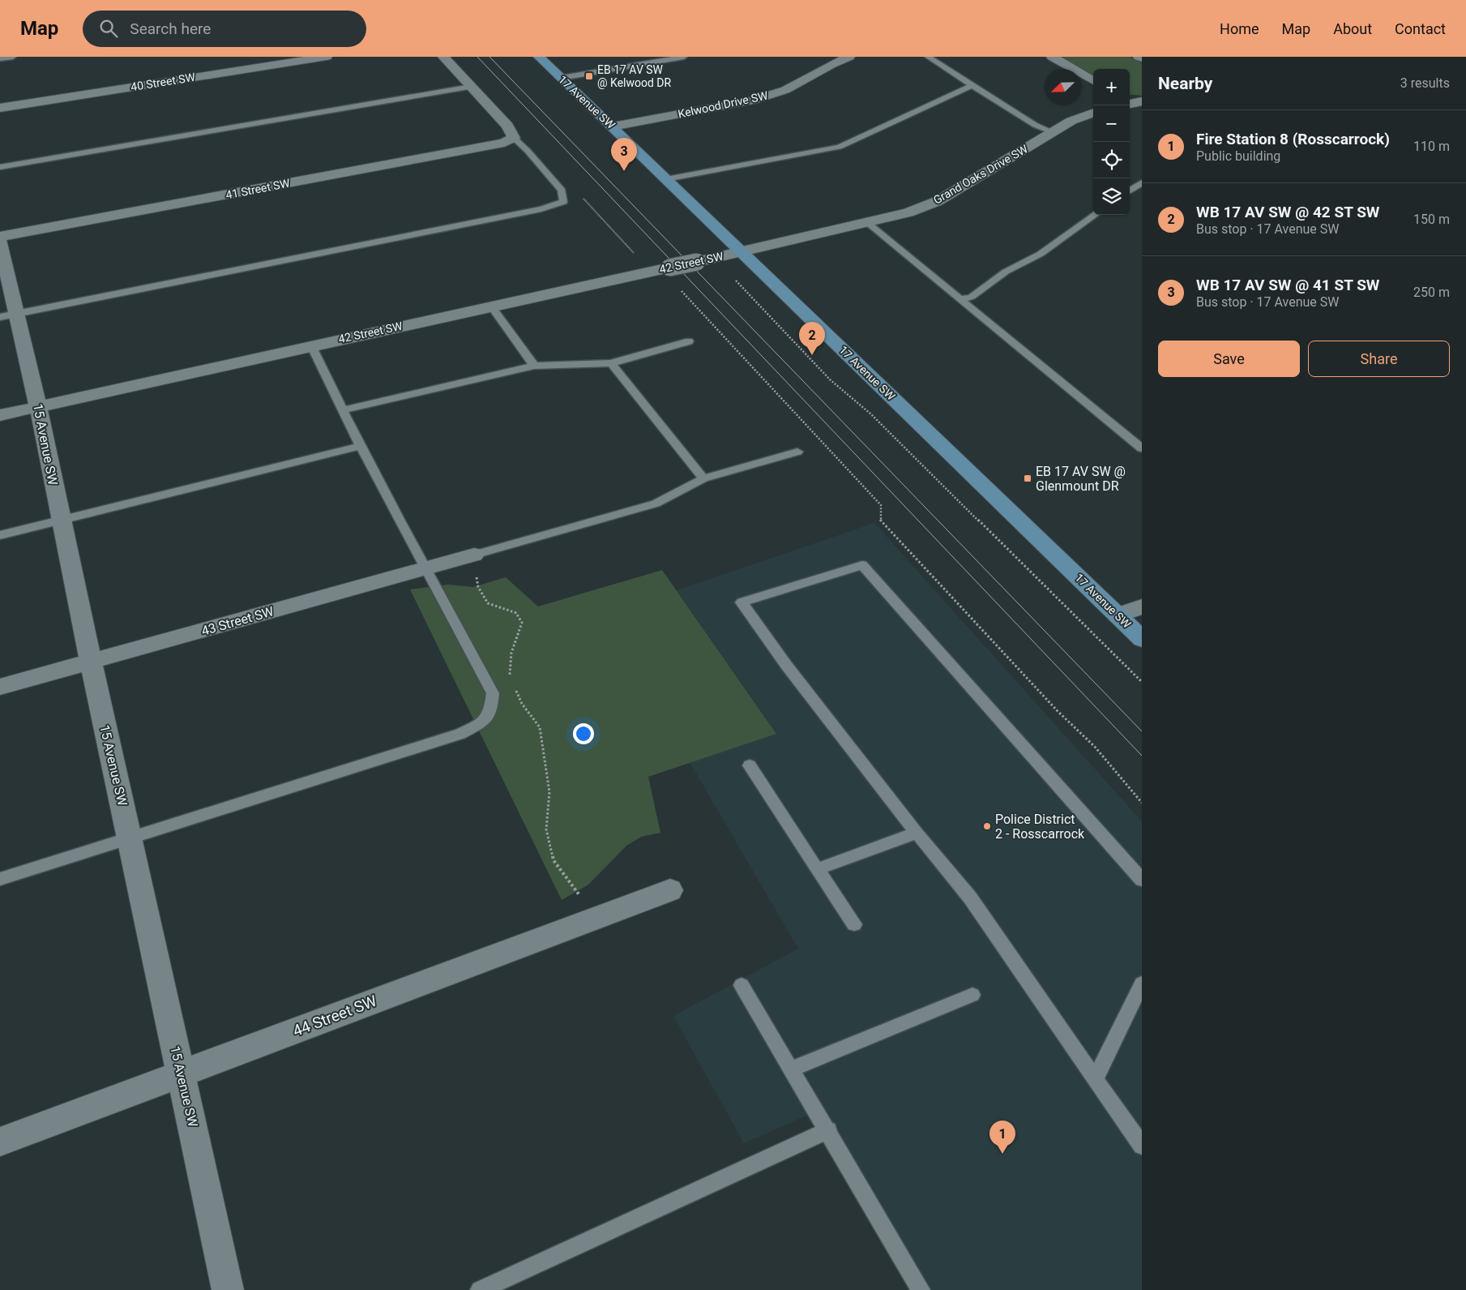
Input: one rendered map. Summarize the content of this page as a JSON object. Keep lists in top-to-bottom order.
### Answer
{
  "streets": {
    "main road": ["17 Avenue SW"],
    "street": [
      "40 Street SW",
      "Kelwood Drive SW",
      "Grand Oaks Drive SW",
      "41 Street SW",
      "42 Street SW",
      "15 Avenue SW",
      "43 Street SW",
      "44 Street SW"
    ]
  },
  "crossings": [
    ["17 Avenue SW", "Kelwood Drive SW"],
    ["17 Avenue SW", "Grand Oaks Drive SW"],
    ["17 Avenue SW", "42 Street SW"],
    ["Grand Oaks Drive SW", "42 Street SW"],
    ["42 Street SW", "15 Avenue SW"],
    ["15 Avenue SW", "43 Street SW"],
    ["15 Avenue SW", "44 Street SW"]
  ],
  "places": {
    "transit": ["EB 17 AV SW @ Kelwood DR", "EB 17 AV SW @ Glenmount DR"],
    "other": ["Police District 2 - Rosscarrock"]
  },
  "north": "bottom left",
  "page": {
    "header": "Map",
    "search": "Search here",
    "nav": [
      "Home",
      "Map",
      "About",
      "Contact"
    ],
    "heading": ["Nearby", "3 results"],
    "map_buttons": ["+", "−"],
    "list": [
      {
        "mark": "1",
        "name": "Fire Station 8 (Rosscarrock)",
        "note": "Public building",
        "value": "110 m"
      },
      {
        "mark": "2",
        "name": "WB 17 AV SW @ 42 ST SW",
        "note": "Bus stop · 17 Avenue SW",
        "value": "150 m"
      },
      {
        "mark": "3",
        "name": "WB 17 AV SW @ 41 ST SW",
        "note": "Bus stop · 17 Avenue SW",
        "value": "250 m"
      }
    ],
    "pins": ["3", "2", "1"],
    "buttons": ["Save", "Share"]
  }
}
